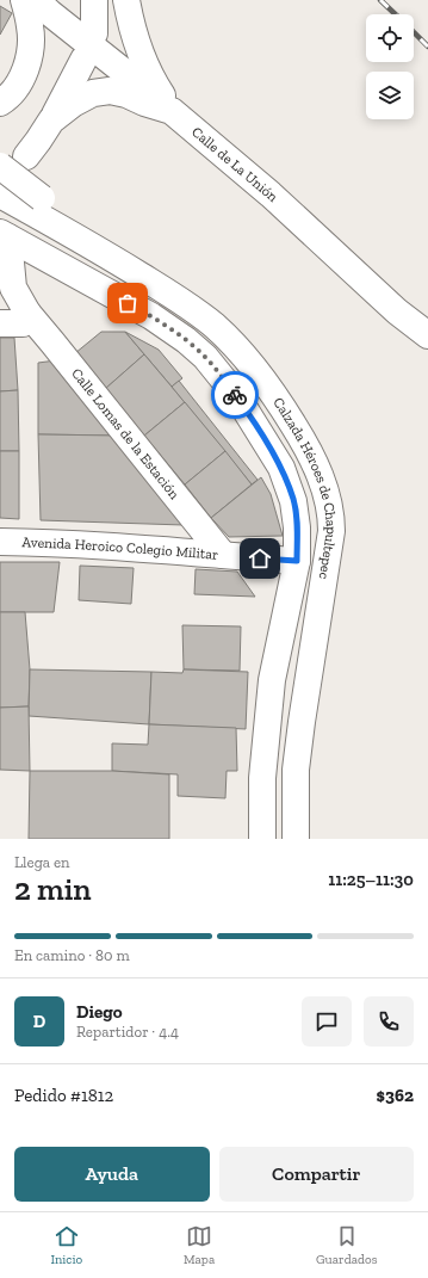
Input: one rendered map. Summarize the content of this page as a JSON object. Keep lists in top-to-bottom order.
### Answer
{
  "streets": {
    "main road": [
      "Calle de La Unión",
      "Calle Lomas de la Estación",
      "Calzada Héroes de Chapultepec",
      "Avenida Heroico Colegio Militar"
    ]
  },
  "crossings": [
    ["Calle Lomas de la Estación", "Calzada Héroes de Chapultepec"],
    ["Calle Lomas de la Estación", "Avenida Heroico Colegio Militar"],
    ["Calzada Héroes de Chapultepec", "Avenida Heroico Colegio Militar"]
  ],
  "page": {
    "heading": ["2 min", "Llega en", "11:25–11:30"],
    "panel": [
      "Diego",
      "Repartidor · 4.4",
      "Pedido #1812",
      "$362"
    ],
    "bar": "En camino · 80 m",
    "round": "D",
    "buttons": ["Ayuda", "Compartir"],
    "tabs": ["Inicio", "Mapa", "Guardados"]
  }
}
